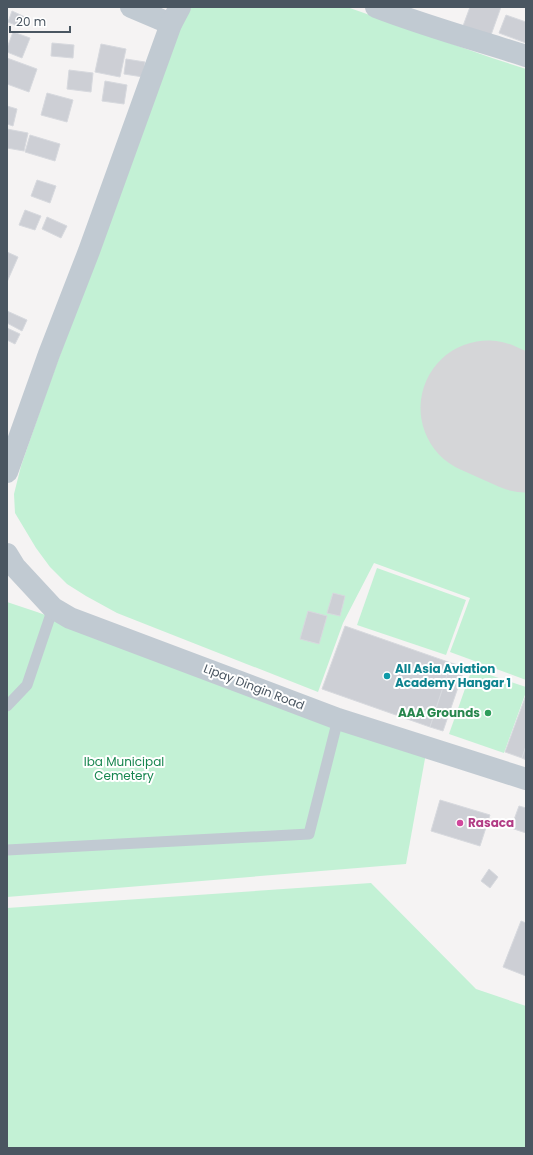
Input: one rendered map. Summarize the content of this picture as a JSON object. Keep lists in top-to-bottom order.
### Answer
{
  "streets": {
    "street": ["Lipay Dingin Road"]
  },
  "parks": ["Iba Municipal Cemetery"],
  "places": ["All Asia Aviation Academy Hangar 1", "AAA Grounds", "Rasaca"],
  "scale_bar": "20 m"
}
